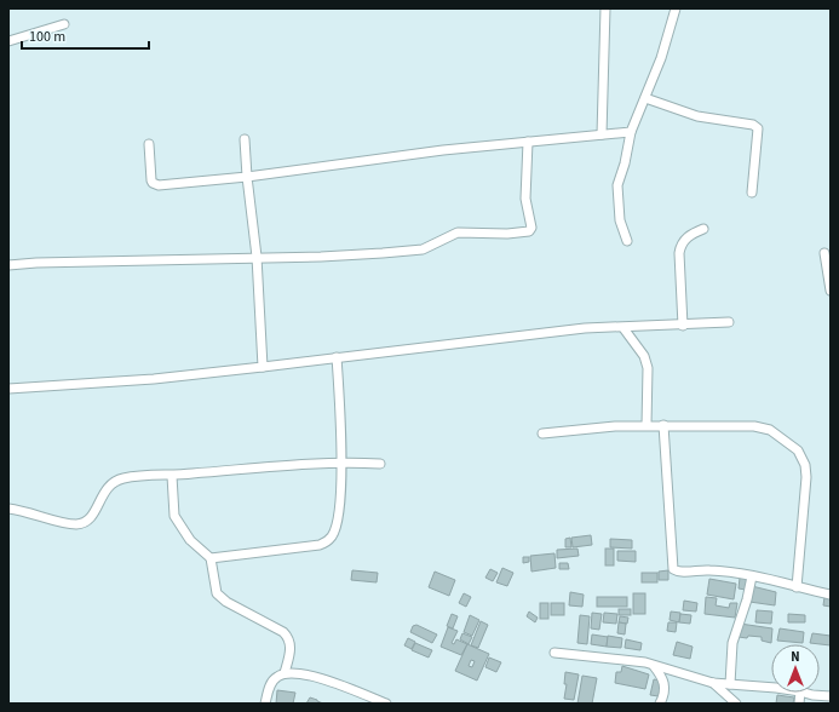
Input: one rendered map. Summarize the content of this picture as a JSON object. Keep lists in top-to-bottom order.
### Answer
{
  "scale_bar": "100 m",
  "north": "top"
}
